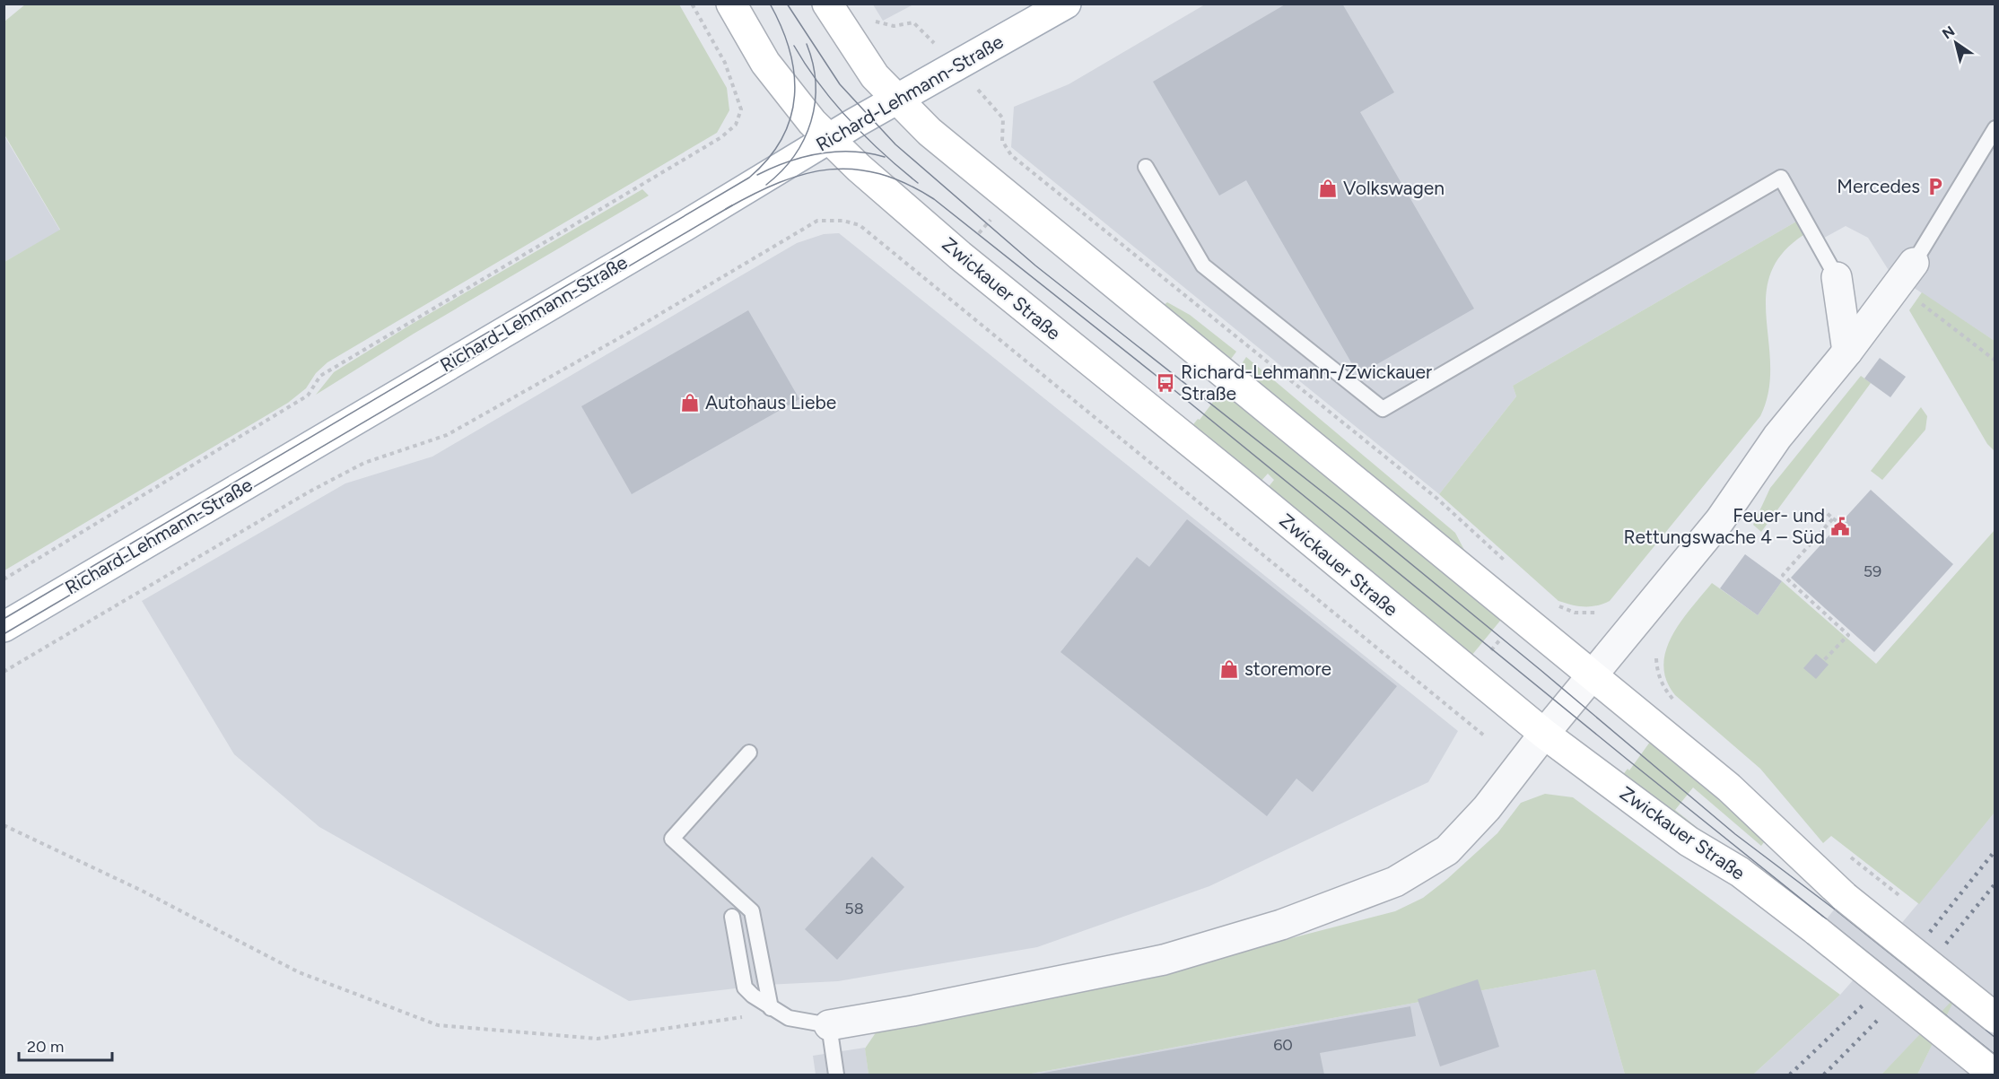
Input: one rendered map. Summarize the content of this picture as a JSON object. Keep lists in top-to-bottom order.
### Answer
{
  "streets": {
    "main road": ["Richard-Lehmann-Straße", "Zwickauer Straße"]
  },
  "crossings": [
    ["Richard-Lehmann-Straße", "Zwickauer Straße"]
  ],
  "places": {
    "parking": ["Mercedes"],
    "shop": ["Volkswagen", "Autohaus Liebe", "storemore"],
    "bus stop": ["Richard-Lehmann-/Zwickauer Straße"],
    "public building": ["Feuer- und Rettungswache 4 – Süd"]
  },
  "house_numbers": ["59", "58", "60"],
  "scale_bar": "20 m",
  "north": "top left"
}
